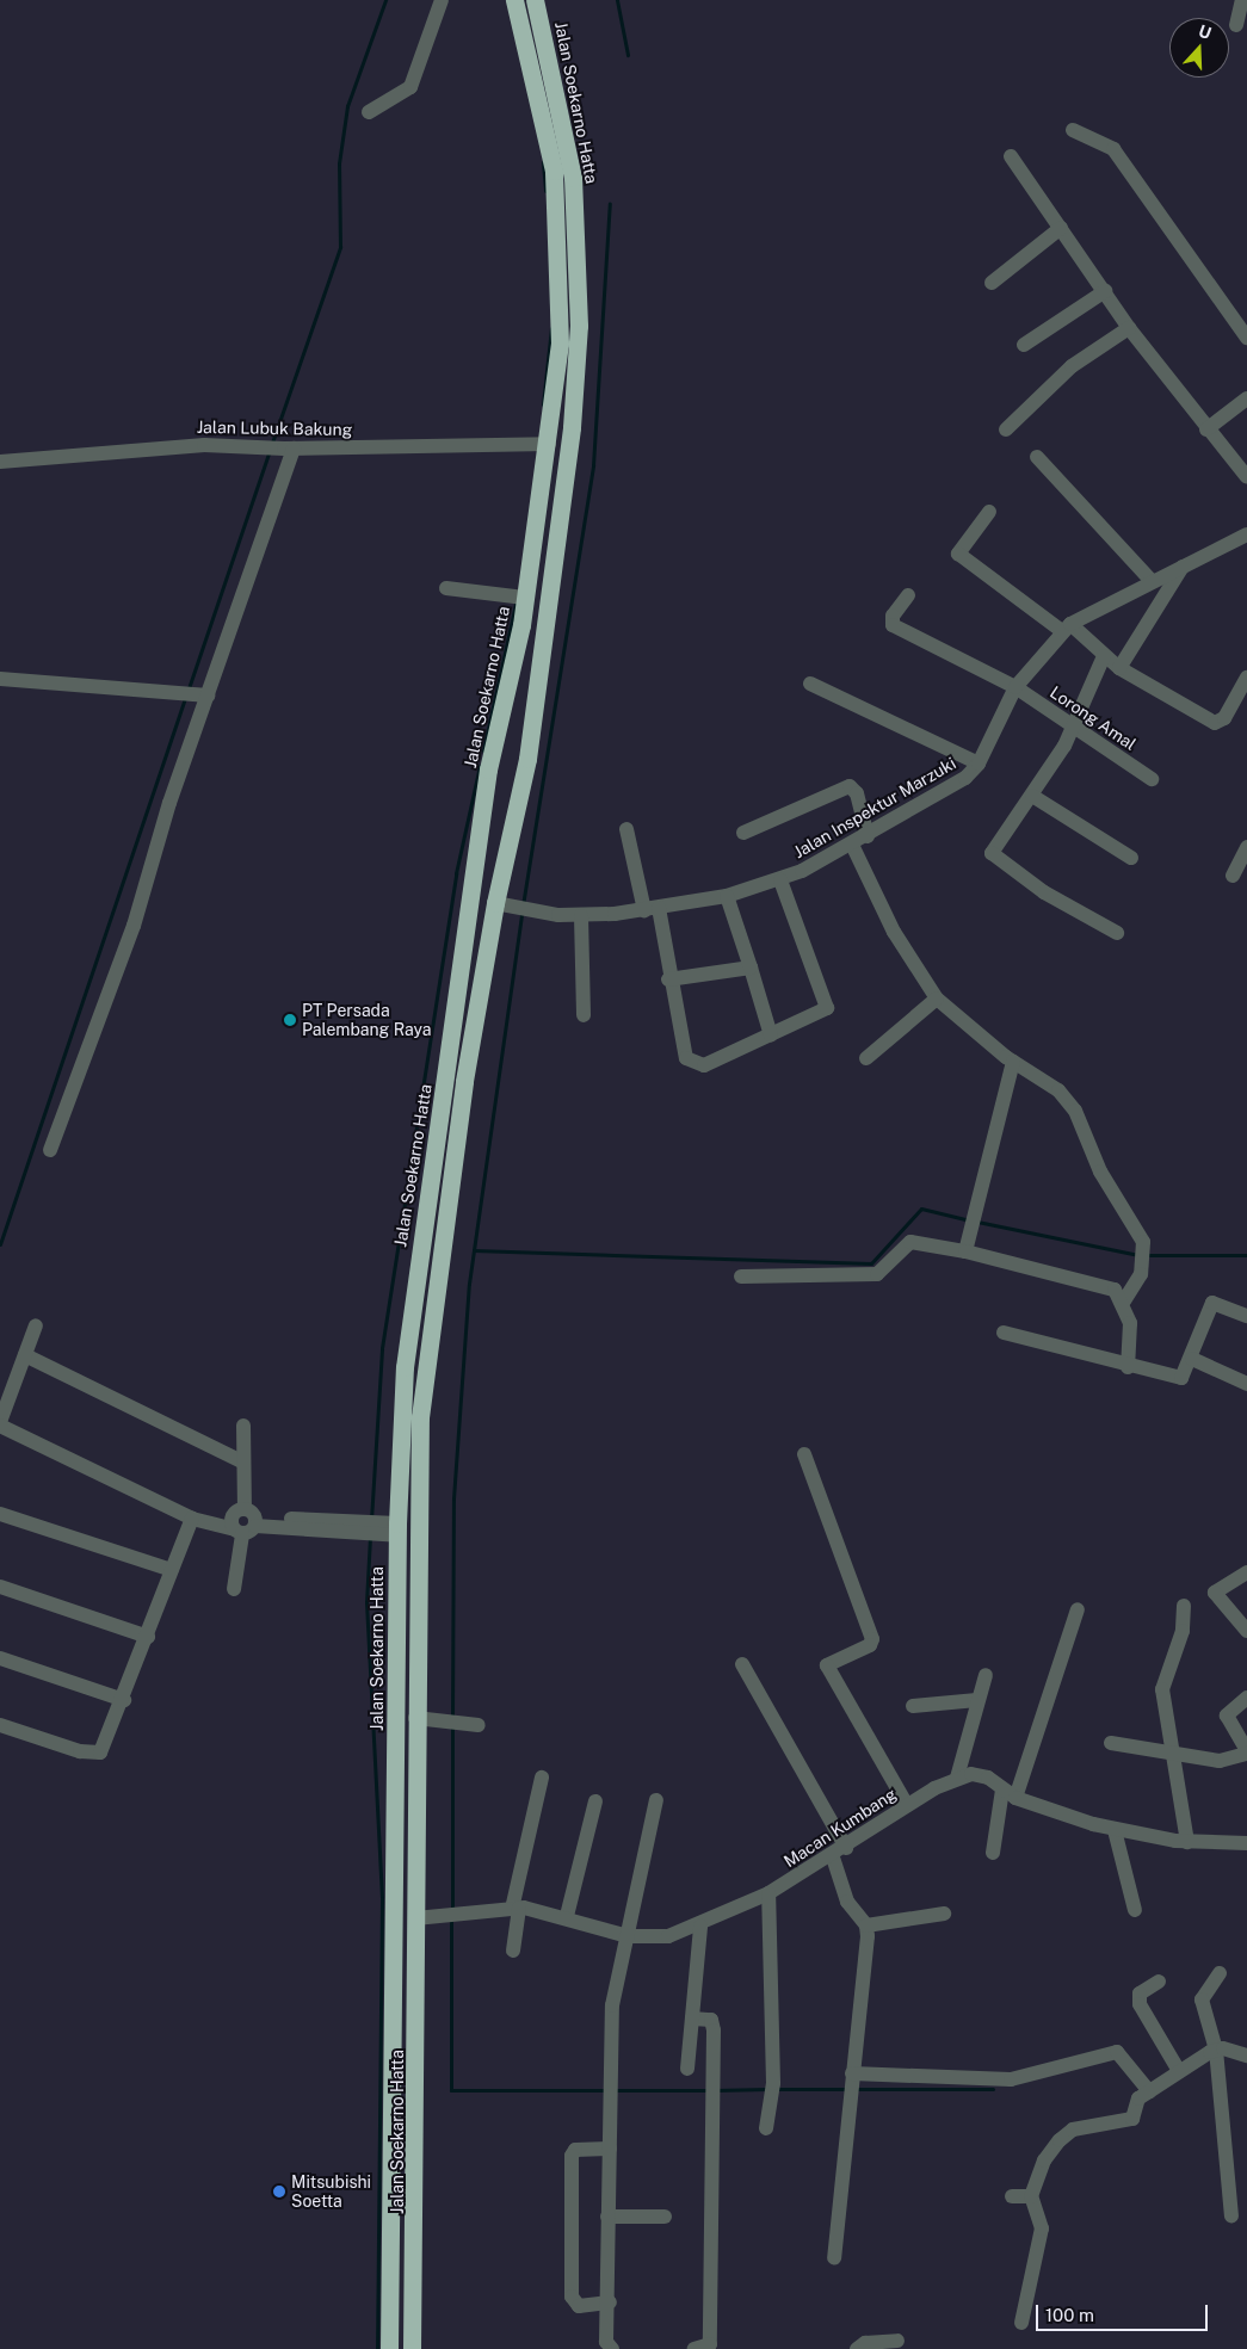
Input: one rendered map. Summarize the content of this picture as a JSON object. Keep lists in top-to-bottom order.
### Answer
{
  "streets": {
    "highway": ["Jalan Soekarno Hatta"],
    "street": [
      "Jalan Lubuk Bakung",
      "Lorong Amal",
      "Jalan Inspektur Marzuki",
      "Macan Kumbang"
    ]
  },
  "crossings": [
    ["Jalan Soekarno Hatta", "Jalan Lubuk Bakung"],
    ["Jalan Soekarno Hatta", "Jalan Inspektur Marzuki"],
    ["Jalan Soekarno Hatta", "Macan Kumbang"],
    ["Lorong Amal", "Jalan Inspektur Marzuki"]
  ],
  "places": ["PT Persada Palembang Raya", "Mitsubishi Soetta"],
  "scale_bar": "100 m",
  "north": "top"
}
